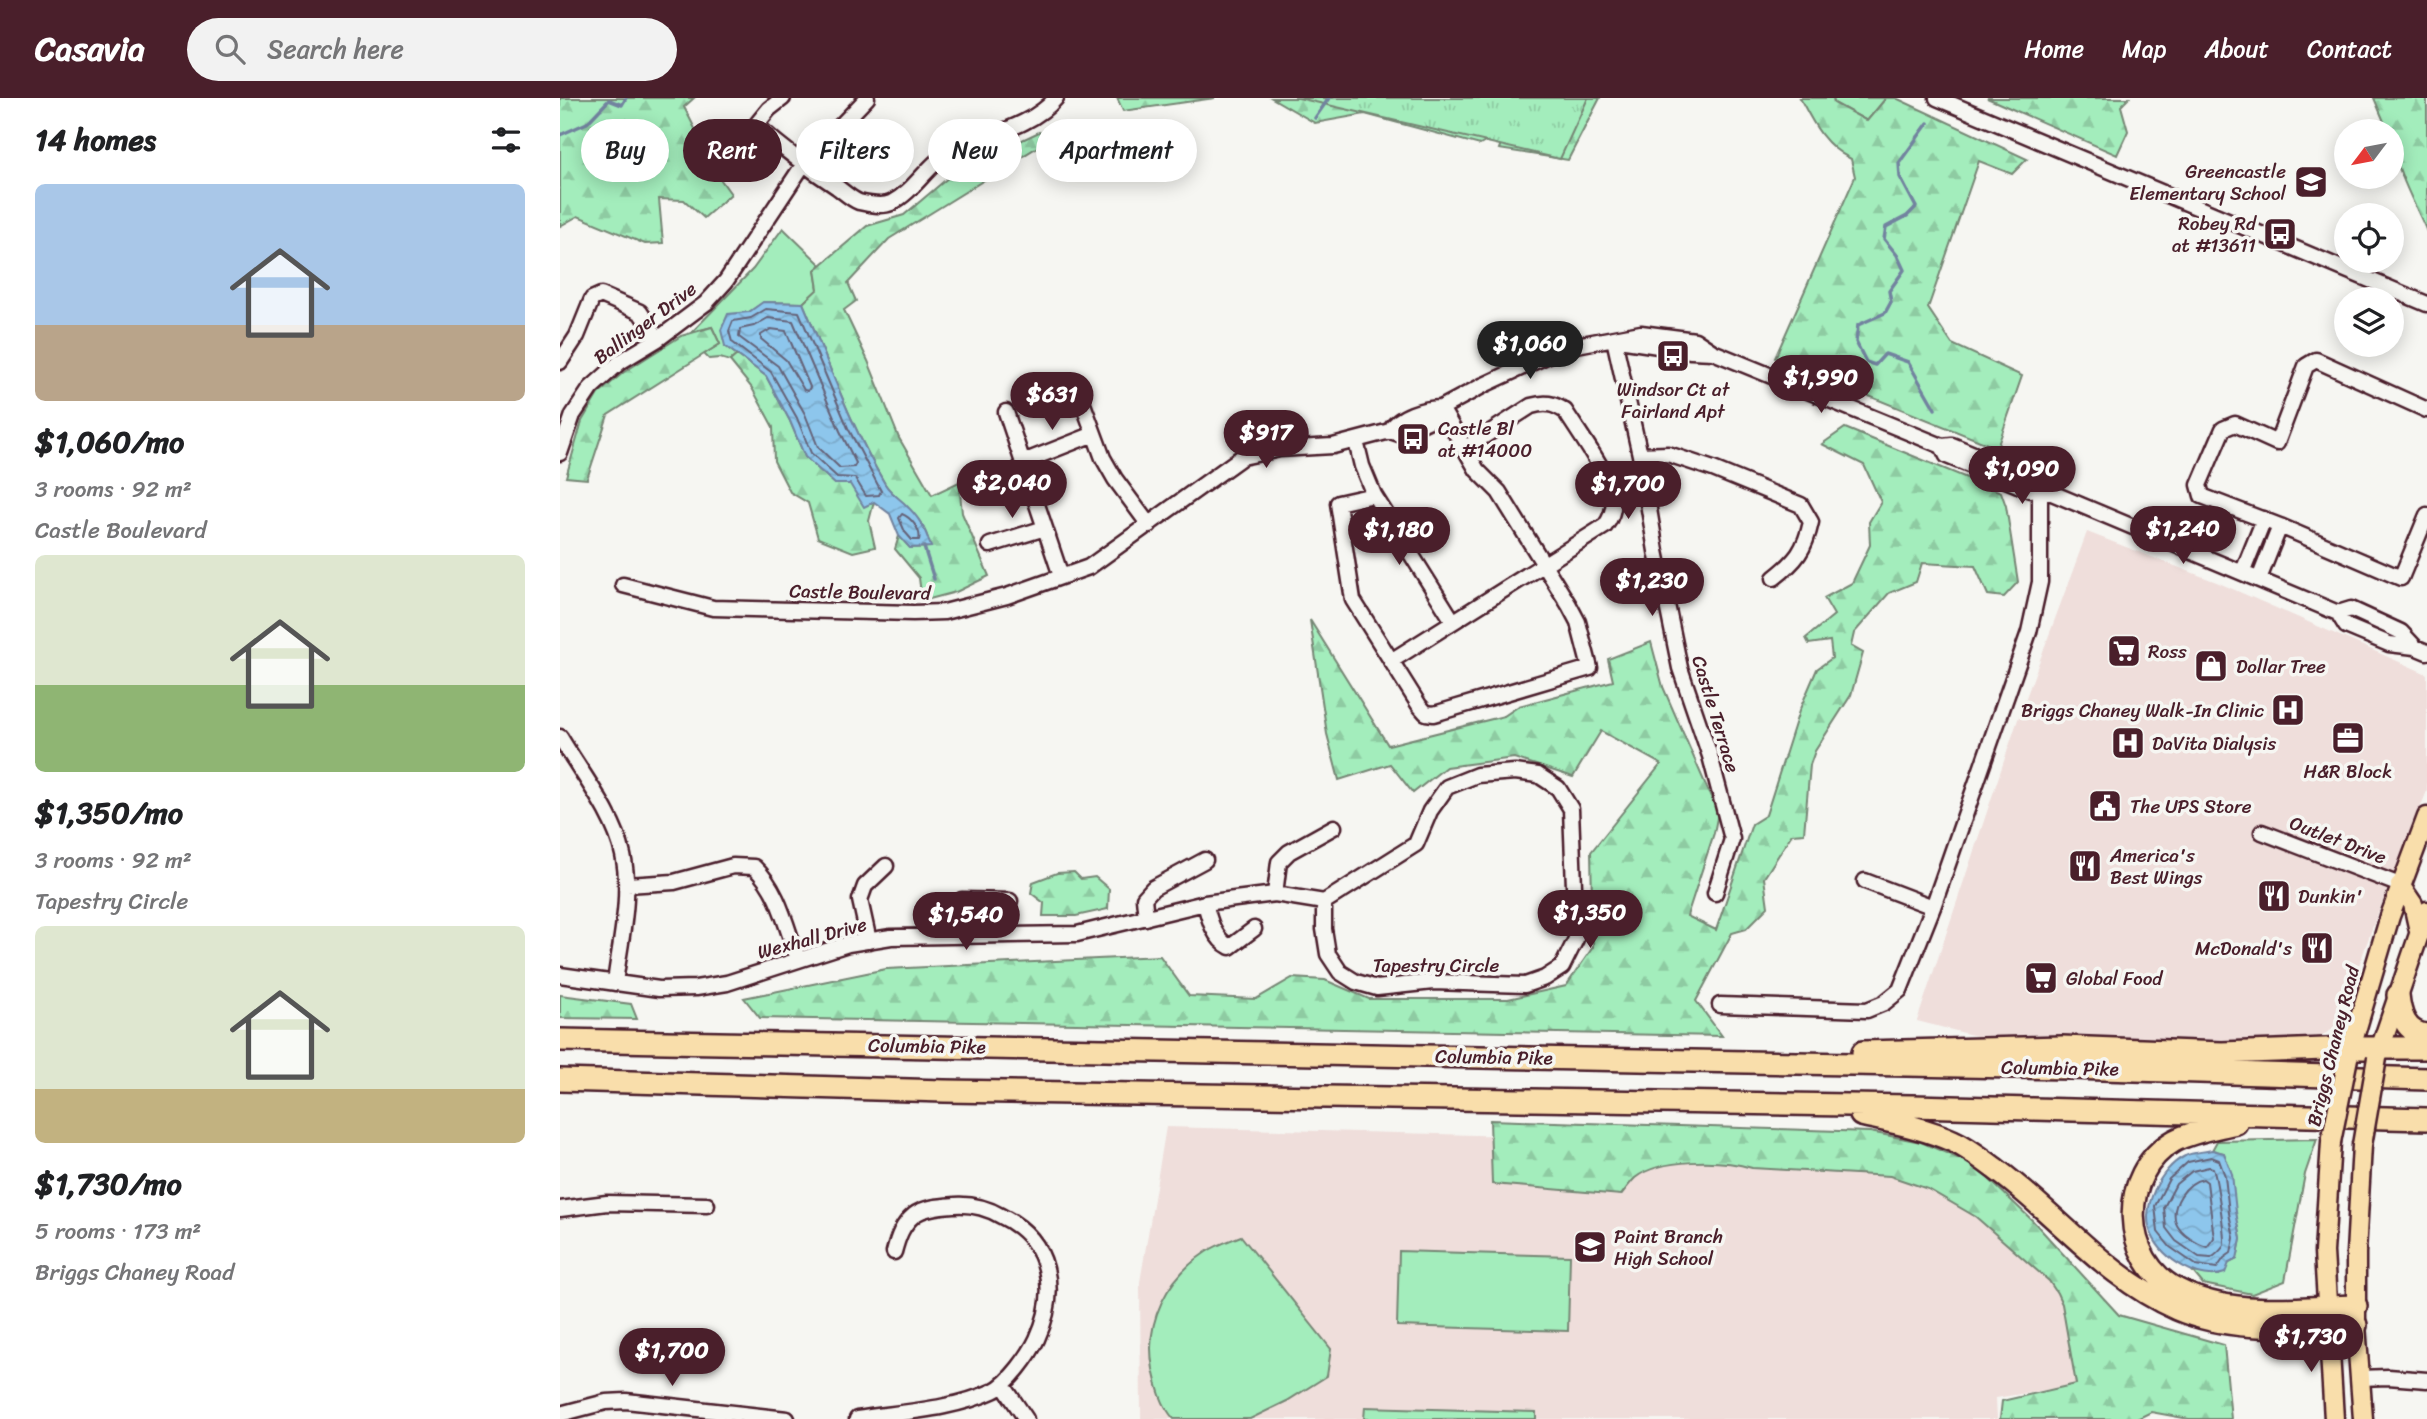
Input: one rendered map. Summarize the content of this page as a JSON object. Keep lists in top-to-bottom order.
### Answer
{
  "streets": {
    "highway": ["Columbia Pike"],
    "main road": ["Briggs Chaney Road"],
    "street": [
      "Ballinger Drive",
      "Castle Boulevard",
      "Castle Terrace",
      "Outlet Drive",
      "Wexhall Drive",
      "Tapestry Circle"
    ]
  },
  "crossings": [
    ["Castle Boulevard", "Castle Terrace"],
    ["Outlet Drive", "Briggs Chaney Road"],
    ["Wexhall Drive", "Tapestry Circle"]
  ],
  "places": {
    "school or university": ["Greencastle Elementary School", "Paint Branch High School"],
    "bus stop": ["Robey Rd at #13611", "Windsor Ct at Fairland Apt", "Castle Bl at #14000"],
    "supermarket": ["Ross", "Global Food"],
    "shop": ["Dollar Tree"],
    "hospital": ["Briggs Chaney Walk-In Clinic", "DaVita Dialysis"],
    "office": ["H&R Block"],
    "public building": ["The UPS Store"],
    "restaurant": ["America's Best Wings", "Dunkin'", "McDonald's"]
  },
  "north": "bottom left",
  "page": {
    "header": "Casavia",
    "search": "Search here",
    "nav": [
      "Home",
      "Map",
      "About",
      "Contact"
    ],
    "heading": "14 homes",
    "chip": [
      "Buy",
      "Rent",
      "Filters",
      "New",
      "Apartment"
    ],
    "list": [
      {
        "name": "$1,060/mo",
        "note": "3 rooms · 92 m² · Castle Boulevard"
      },
      {
        "name": "$1,350/mo",
        "note": "3 rooms · 92 m² · Tapestry Circle"
      },
      {
        "name": "$1,730/mo",
        "note": "5 rooms · 173 m² · Briggs Chaney Road"
      }
    ],
    "price": [
      "$1,060",
      "$1,990",
      "$631",
      "$917",
      "$1,090",
      "$2,040",
      "$1,700",
      "$1,240",
      "$1,180",
      "$1,230",
      "$1,350",
      "$1,540",
      "$1,730",
      "$1,700"
    ]
  }
}
